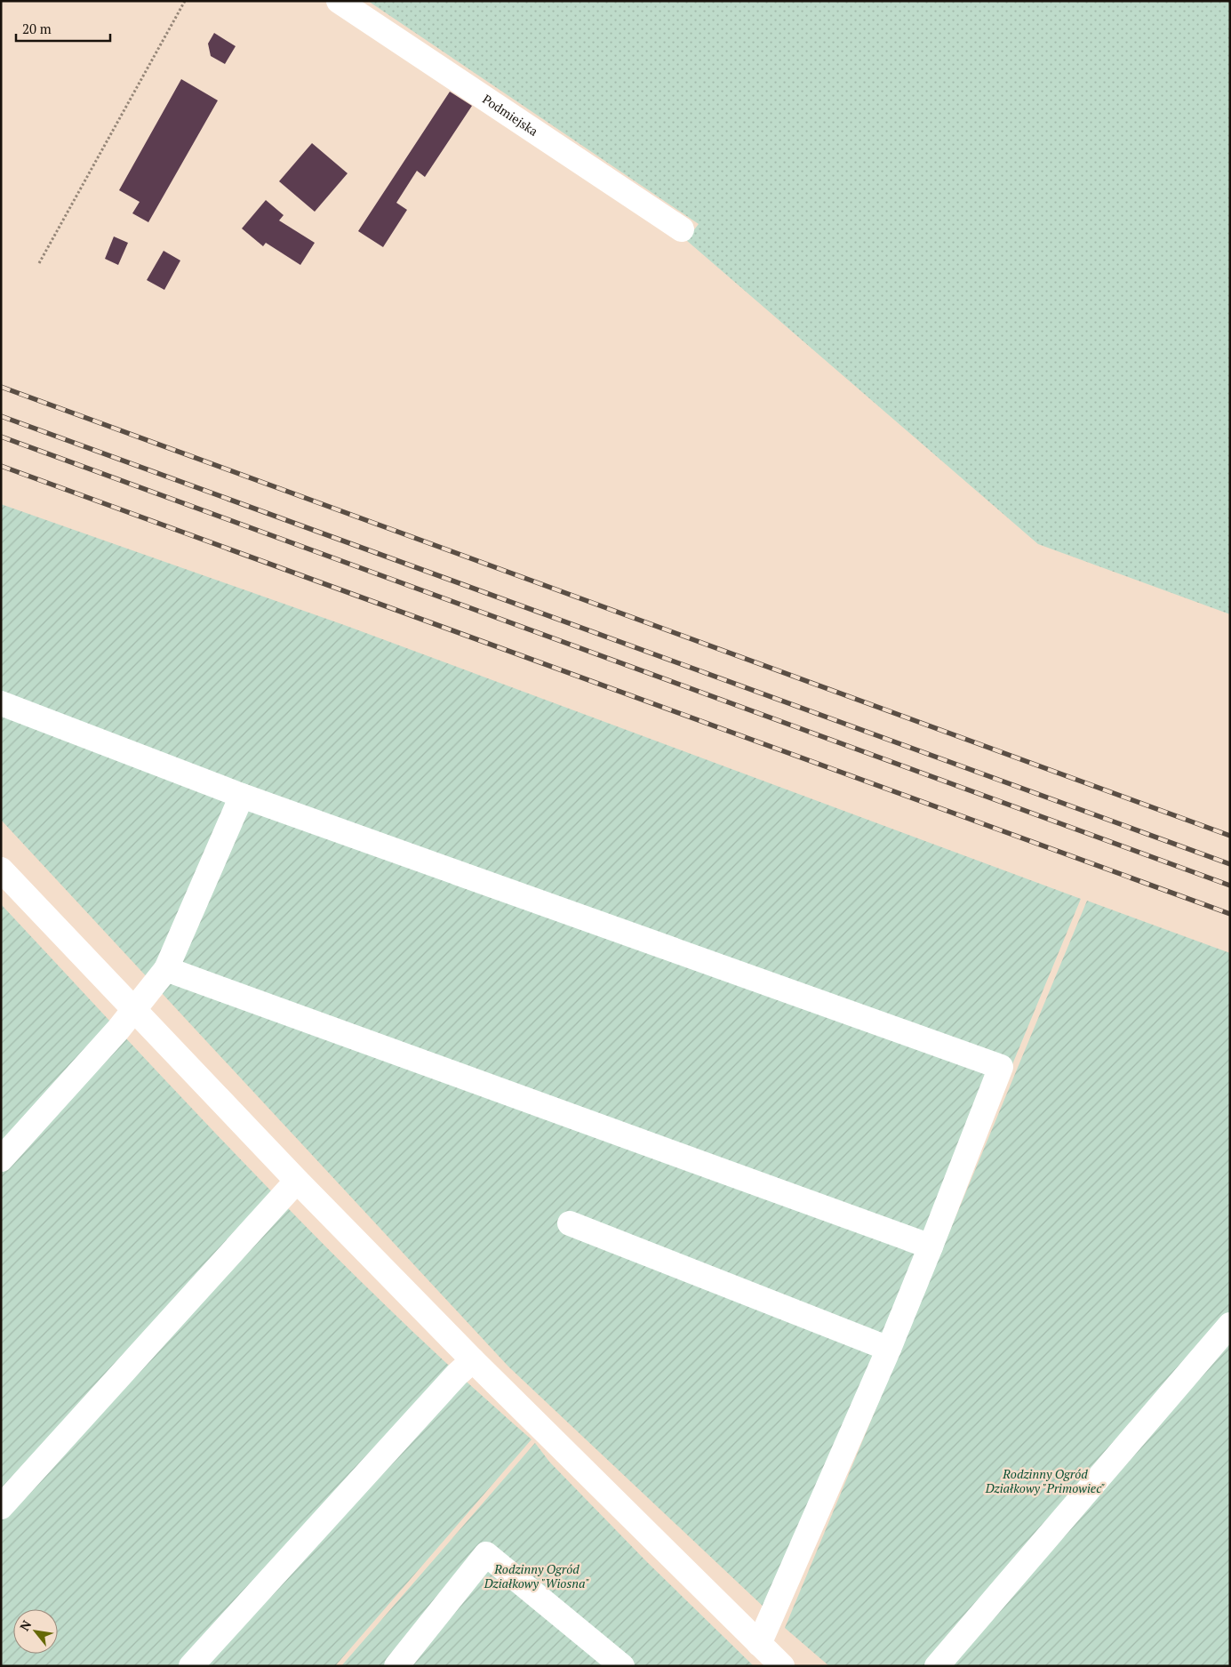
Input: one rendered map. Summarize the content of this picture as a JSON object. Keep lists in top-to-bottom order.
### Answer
{
  "streets": {
    "street": ["Podmiejska"]
  },
  "parks": ["Rodzinny Ogród Działkowy \"Primowiec\"", "Rodzinny Ogród Działkowy \"Wiosna\""],
  "scale_bar": "20 m",
  "north": "top left"
}
